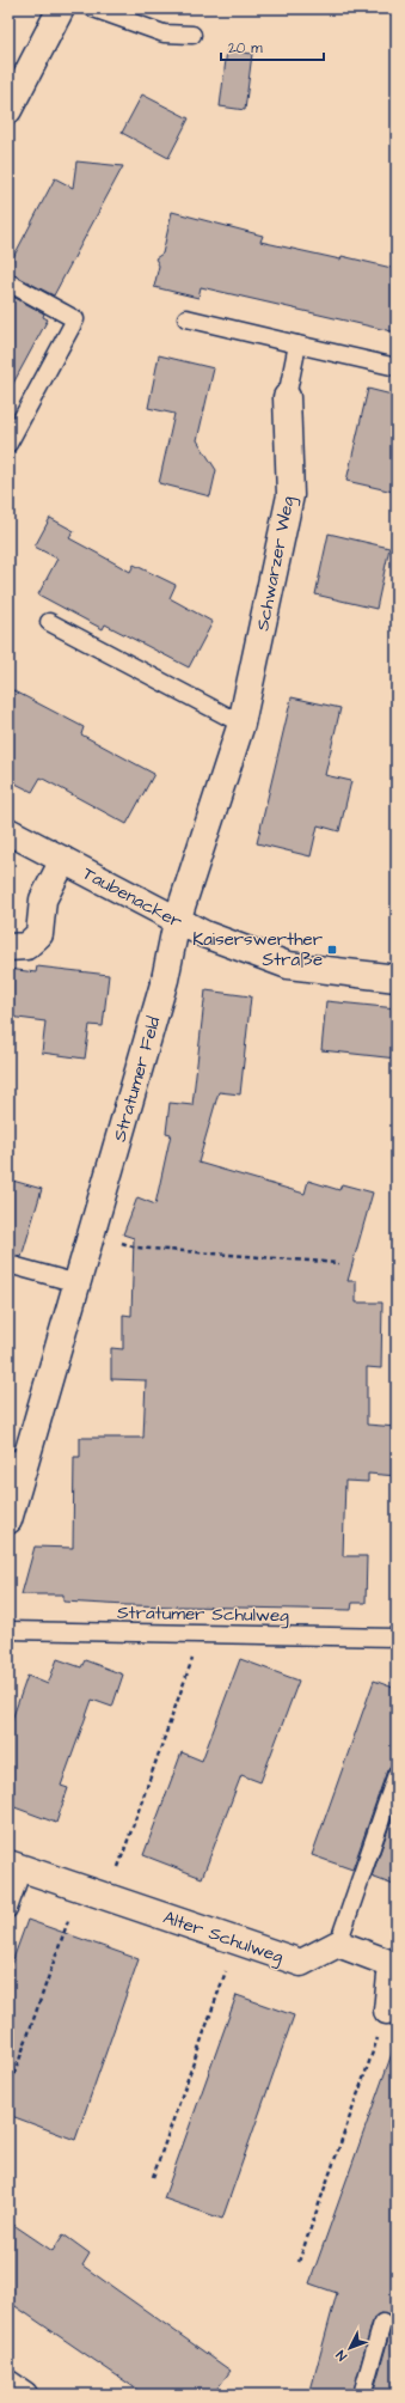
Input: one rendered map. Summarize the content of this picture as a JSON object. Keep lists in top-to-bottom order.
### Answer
{
  "streets": {
    "street": [
      "Schwarzer Weg",
      "Taubenacker",
      "Stratumer Feld",
      "Alter Schulweg"
    ],
    "lane": ["Stratumer Schulweg"]
  },
  "crossings": [
    ["Schwarzer Weg", "Taubenacker"],
    ["Schwarzer Weg", "Stratumer Feld"],
    ["Taubenacker", "Stratumer Feld"]
  ],
  "places": {
    "transit": ["Kaiserswerther Straße"]
  },
  "scale_bar": "20 m",
  "north": "bottom left"
}
